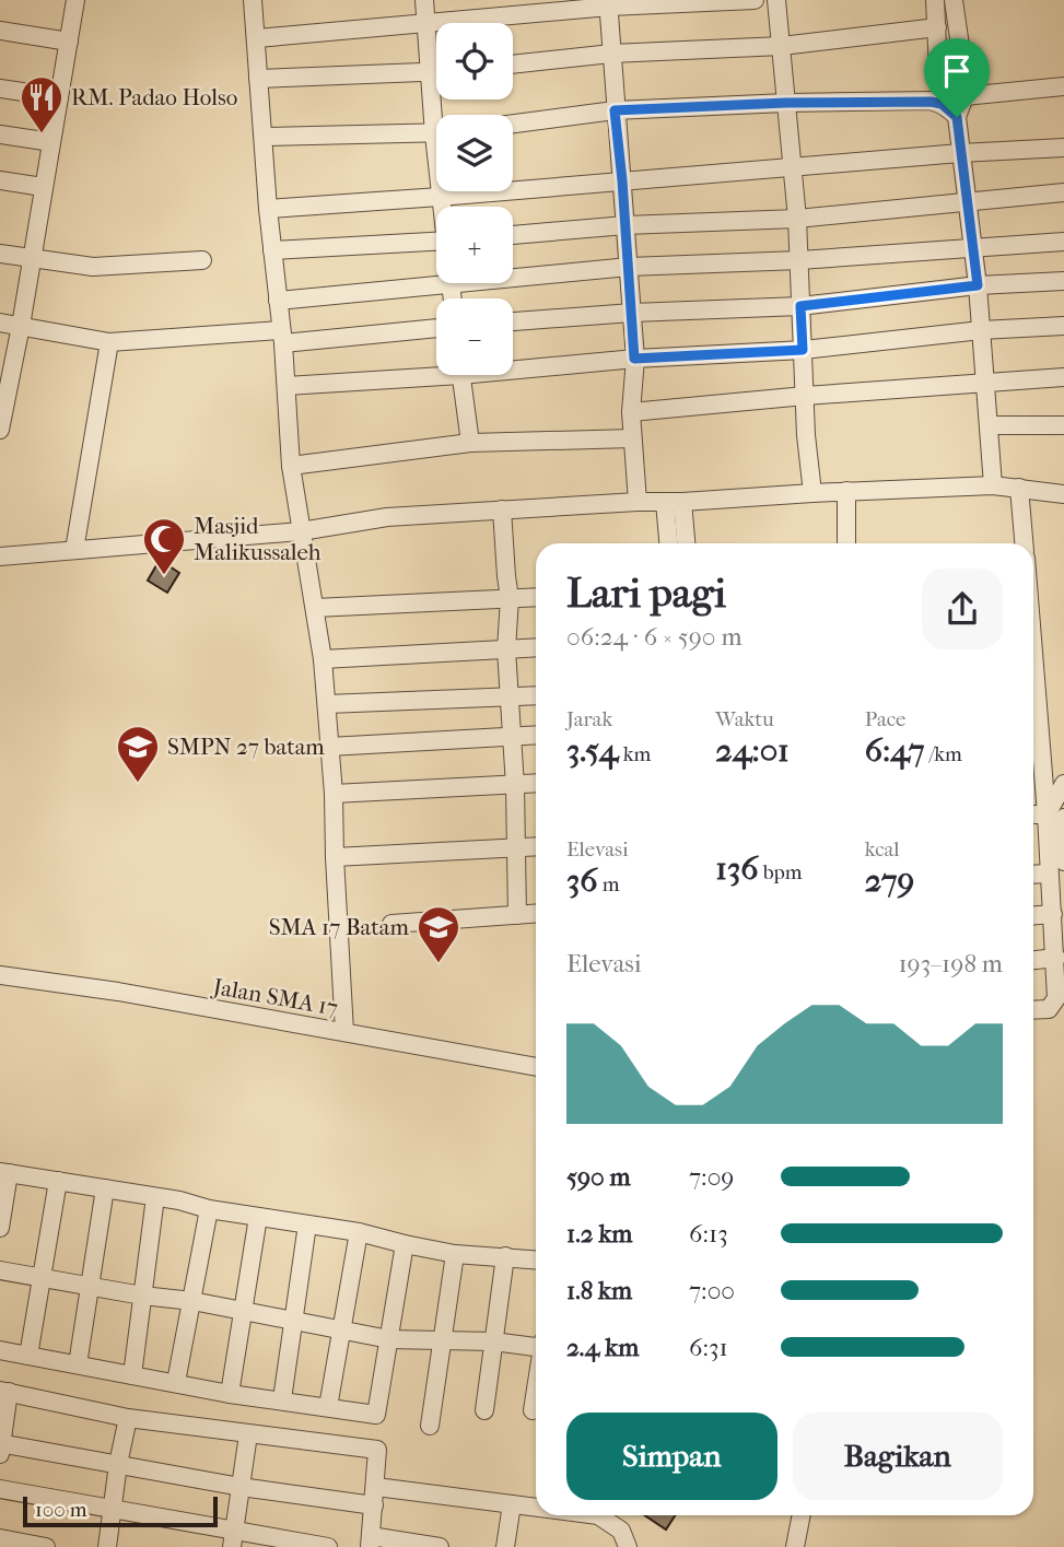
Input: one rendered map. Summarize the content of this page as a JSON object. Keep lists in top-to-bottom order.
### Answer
{
  "streets": {
    "street": ["Jalan SMA 17"]
  },
  "places": {
    "restaurant": ["RM. Padao Holso"],
    "mosque": ["Masjid Malikussaleh"],
    "school or university": ["SMPN 27 batam", "SMA 17 Batam"]
  },
  "scale_bar": "100 m",
  "page": {
    "map_buttons": ["+", "−"],
    "heading": ["Lari pagi", "06:24 · 6 × 590 m"],
    "stats": [
      ["Jarak", "3.54 km"],
      ["Waktu", "24:01"],
      ["Pace", "6:47 /km"],
      ["Elevasi", "36 m"],
      ["136 bpm"],
      ["kcal", "279"]
    ],
    "chart": ["Elevasi", "193–198 m"],
    "list": [
      {
        "name": "590 m",
        "note": "7:09"
      },
      {
        "name": "1.2 km",
        "note": "6:13"
      },
      {
        "name": "1.8 km",
        "note": "7:00"
      },
      {
        "name": "2.4 km",
        "note": "6:31"
      }
    ],
    "buttons": ["Simpan", "Bagikan"],
    "scale": "100 m"
  }
}
